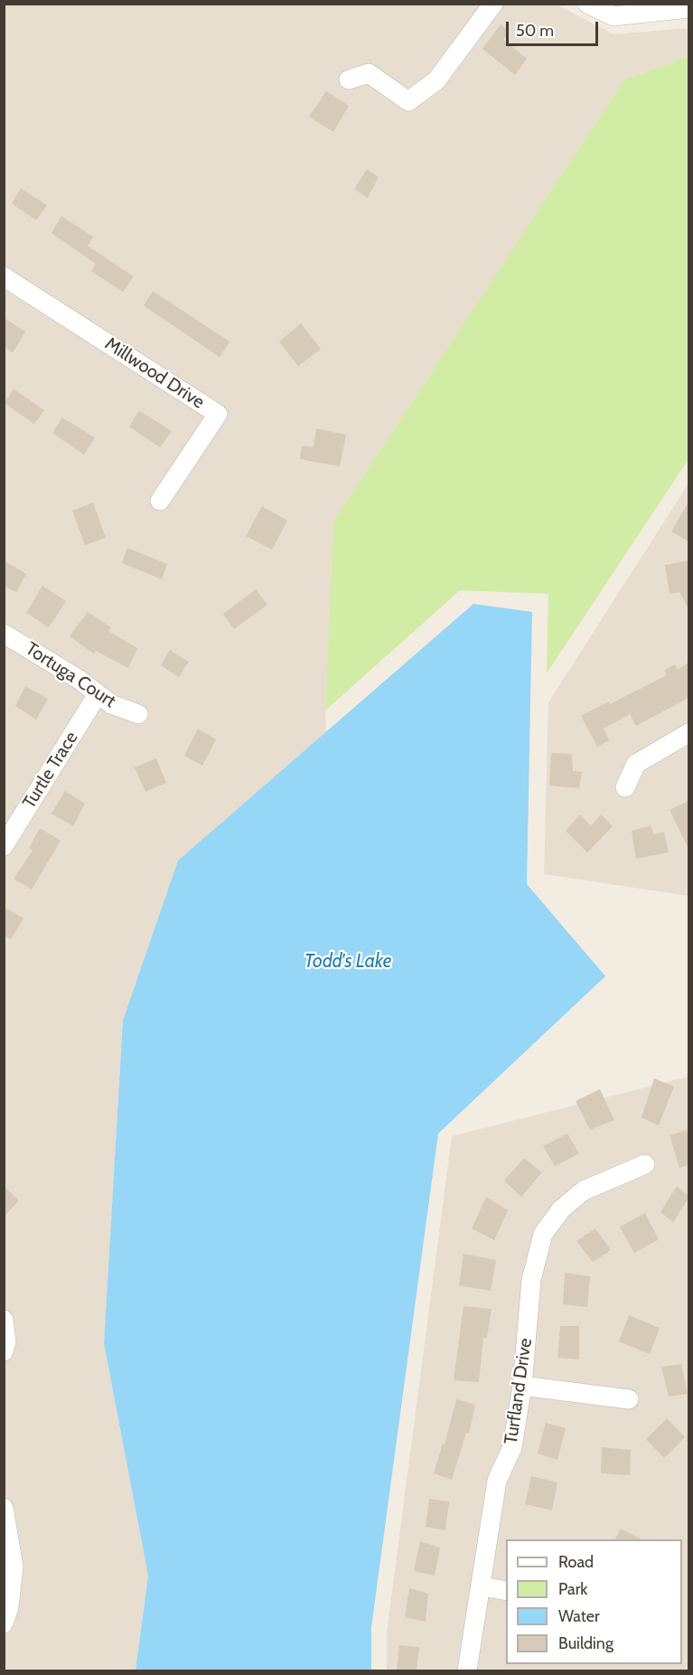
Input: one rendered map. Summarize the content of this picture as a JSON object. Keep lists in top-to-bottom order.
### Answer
{
  "streets": {
    "street": [
      "Millwood Drive",
      "Tortuga Court",
      "Turtle Trace",
      "Turfland Drive"
    ]
  },
  "crossings": [
    ["Tortuga Court", "Turtle Trace"]
  ],
  "water": ["Todd's Lake"],
  "legend": [
    "Road",
    "Park",
    "Water",
    "Building"
  ],
  "scale_bar": "50 m"
}
